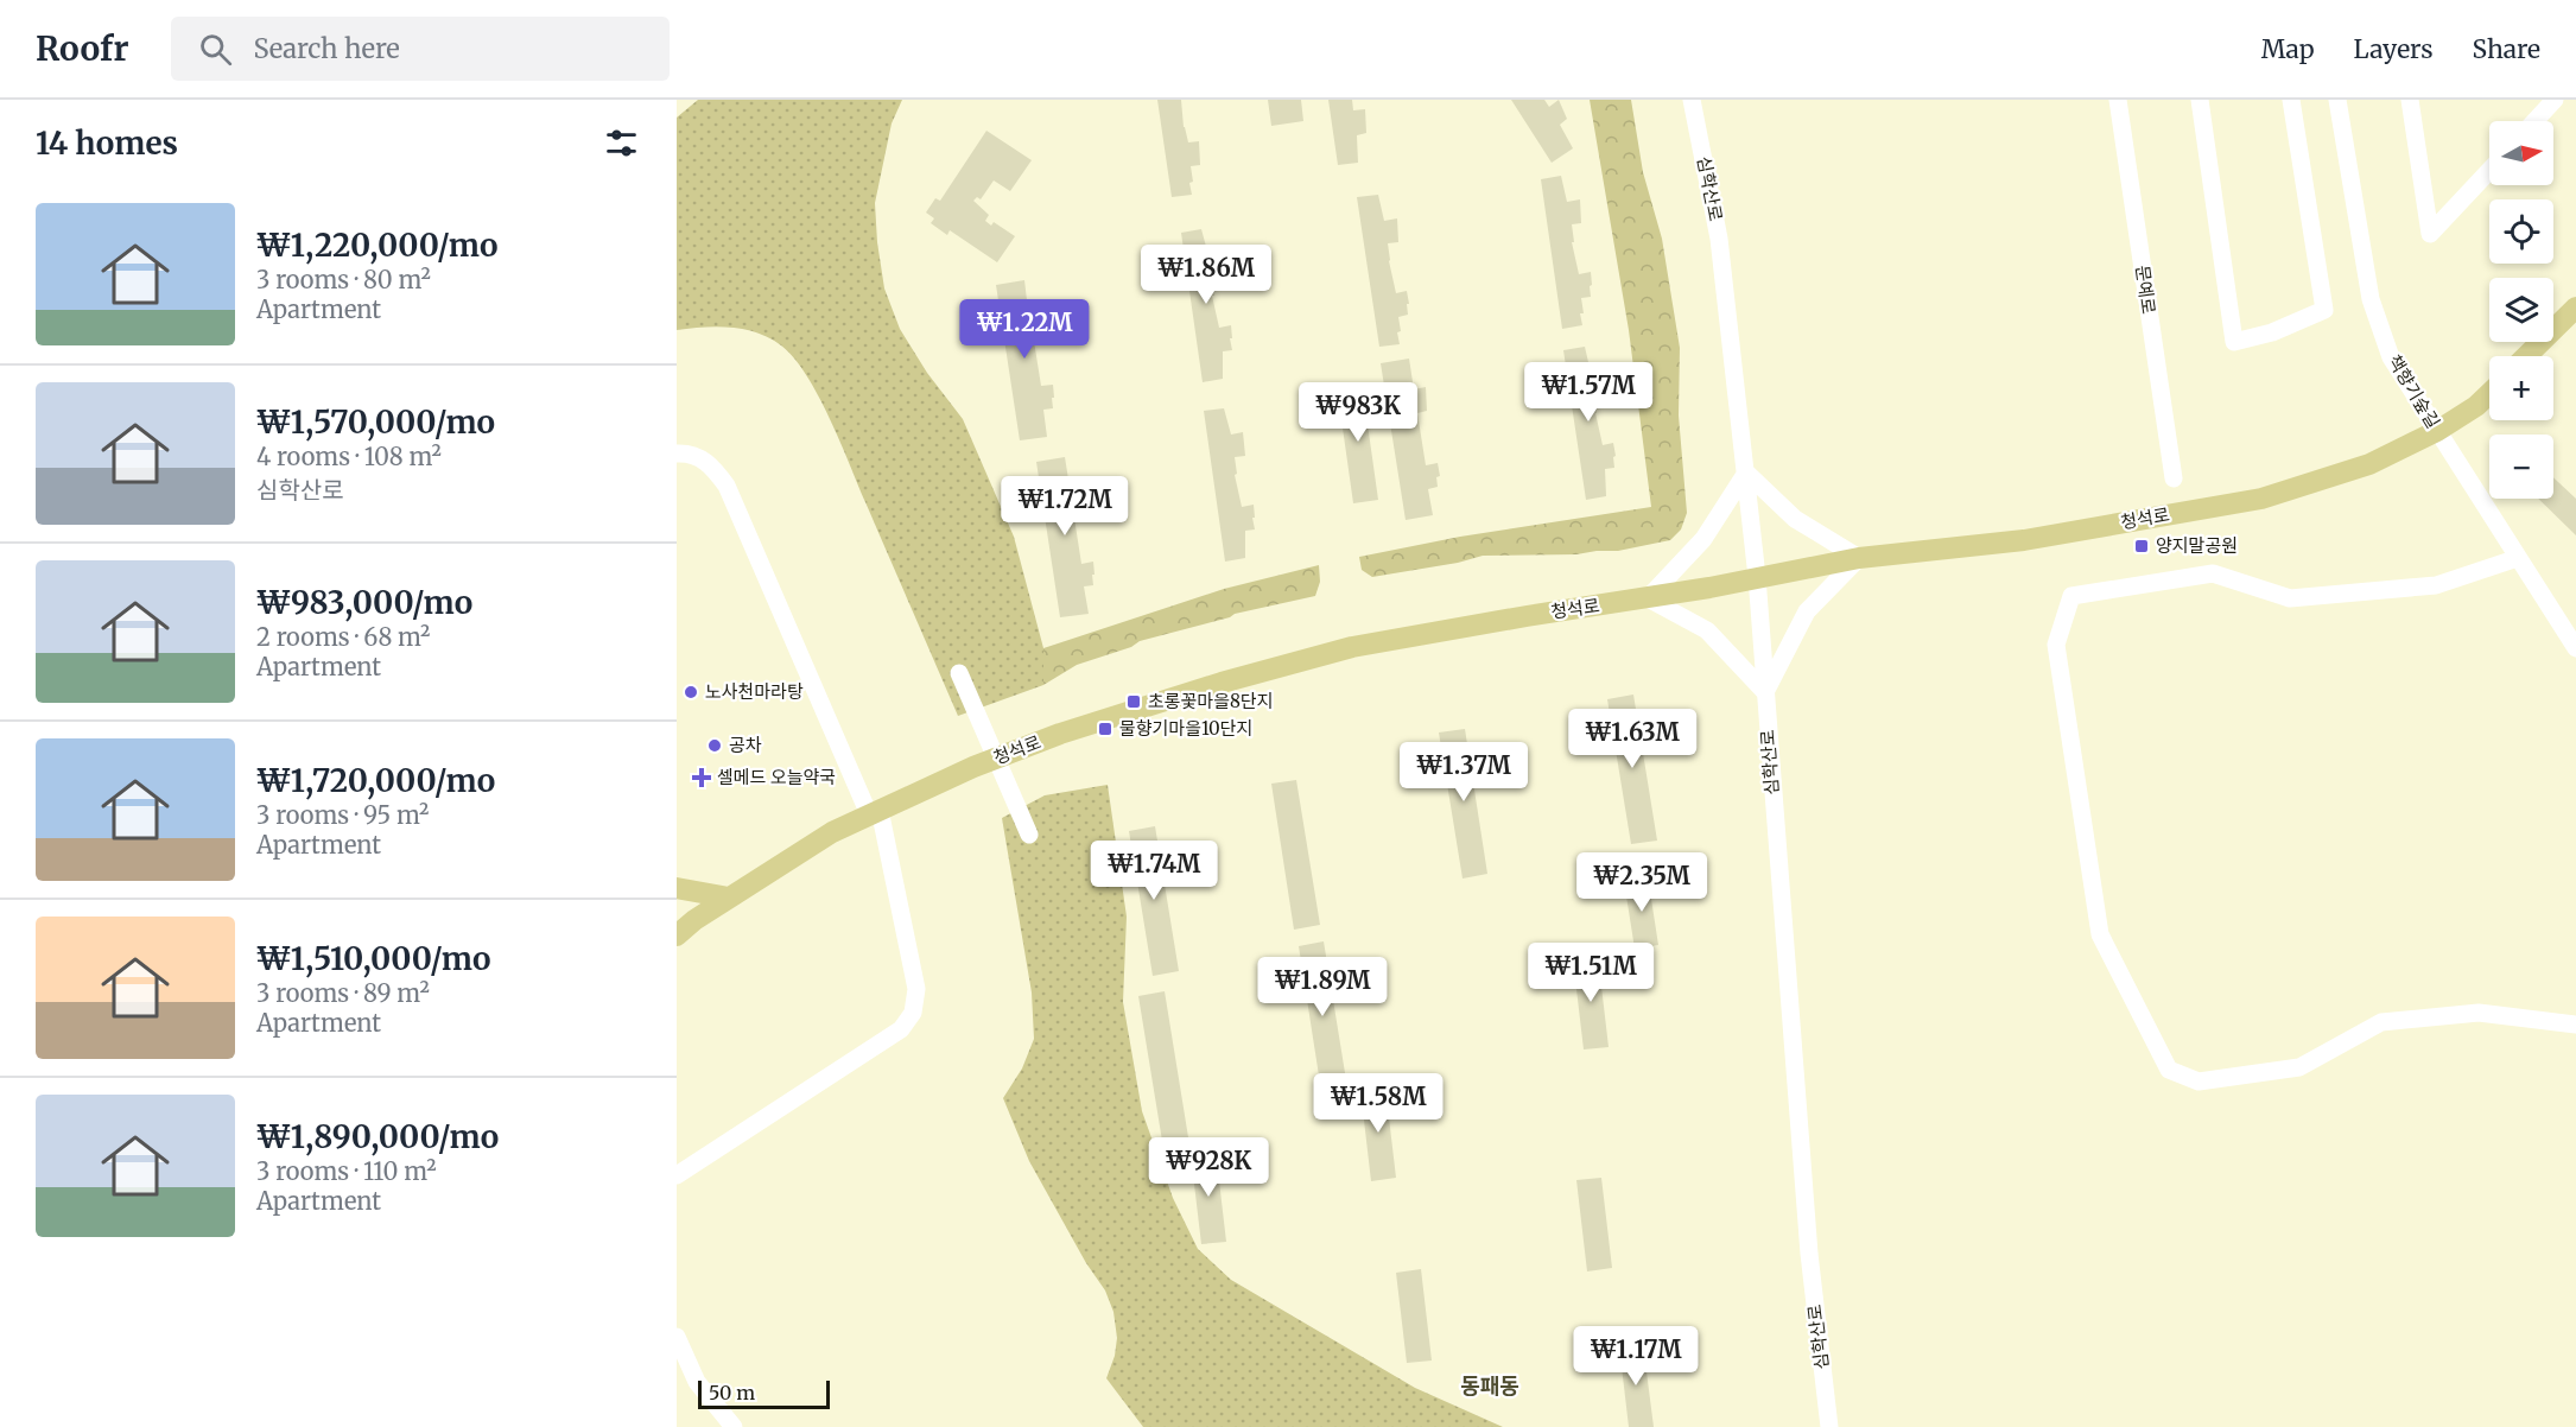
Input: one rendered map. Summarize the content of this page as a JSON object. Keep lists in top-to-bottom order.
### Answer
{
  "streets": {
    "main road": ["청석로"],
    "street": ["심학산로", "문예로", "책향기숲길"]
  },
  "crossings": [
    ["심학산로", "청석로"],
    ["책향기숲길", "청석로"]
  ],
  "districts": ["동패동"],
  "places": {
    "transit": ["양지말공원", "초롱꽃마을8단지", "물향기마을10단지"],
    "other": ["노사천마라탕", "공차"],
    "health": ["셀메드 오늘약국"]
  },
  "scale_bar": "50 m",
  "north": "right",
  "page": {
    "header": "Roofr",
    "search": "Search here",
    "nav": ["Map", "Layers", "Share"],
    "heading": "14 homes",
    "map_buttons": ["+", "−"],
    "list": [
      {
        "name": "₩1,220,000/mo",
        "note": "3 rooms · 80 m² · Apartment"
      },
      {
        "name": "₩1,570,000/mo",
        "note": "4 rooms · 108 m² · 심학산로"
      },
      {
        "name": "₩983,000/mo",
        "note": "2 rooms · 68 m² · Apartment"
      },
      {
        "name": "₩1,720,000/mo",
        "note": "3 rooms · 95 m² · Apartment"
      },
      {
        "name": "₩1,510,000/mo",
        "note": "3 rooms · 89 m² · Apartment"
      },
      {
        "name": "₩1,890,000/mo",
        "note": "3 rooms · 110 m² · Apartment"
      }
    ],
    "price": [
      "₩1.86M",
      "₩1.22M",
      "₩1.57M",
      "₩983K",
      "₩1.72M",
      "₩1.63M",
      "₩1.37M",
      "₩1.74M",
      "₩2.35M",
      "₩1.51M",
      "₩1.89M",
      "₩1.58M",
      "₩928K",
      "₩1.17M"
    ],
    "scale": "50 m"
  }
}
